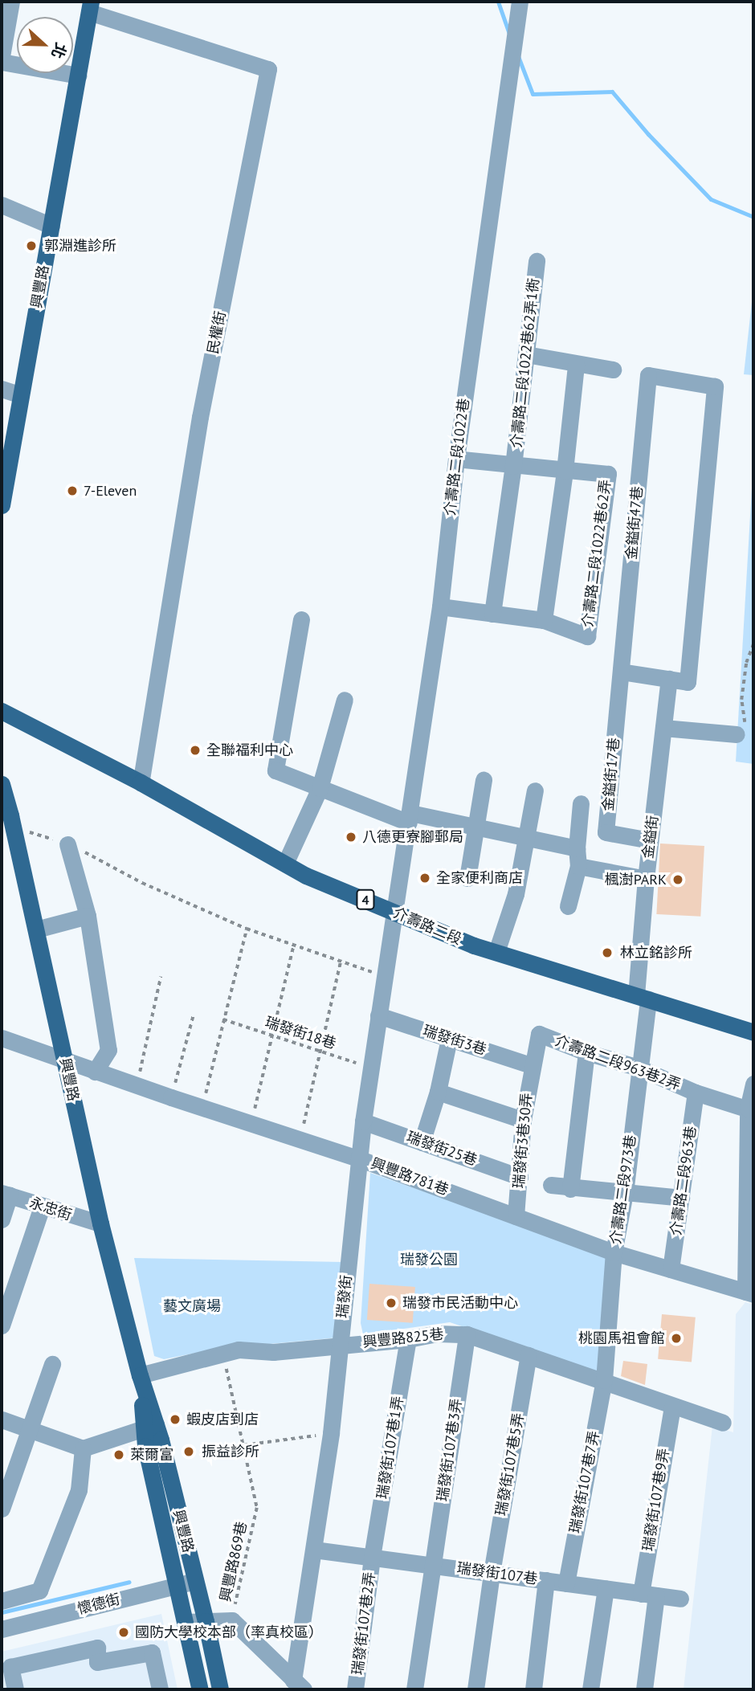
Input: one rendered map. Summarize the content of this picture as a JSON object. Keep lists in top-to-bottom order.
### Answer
{
  "streets": {
    "main road": ["興豐路", "4", "介壽路二段"],
    "street": [
      "民權街",
      "介壽路二段1022巷62弄1衖",
      "介壽路二段1022巷",
      "金鎰街47巷",
      "介壽路二段1022巷62弄",
      "金鎰街17巷",
      "金鎰街",
      "瑞發街3巷",
      "介壽路二段963巷2弄",
      "瑞發街3巷30弄",
      "瑞發街25巷",
      "興豐路781巷",
      "介壽路二段963巷",
      "介壽路二段973巷",
      "永忠街",
      "瑞發街",
      "興豐路825巷",
      "瑞發街107巷1弄",
      "瑞發街107巷3弄",
      "瑞發街107巷5弄",
      "瑞發街107巷7弄",
      "瑞發街107巷9弄",
      "瑞發街107巷",
      "懷德街",
      "瑞發街107巷2弄"
    ],
    "path": ["瑞發街18巷", "興豐路869巷"]
  },
  "crossings": [
    ["興豐路", "民權街"],
    ["興豐路", "興豐路781巷"],
    ["興豐路", "永忠街"],
    ["興豐路", "興豐路825巷"],
    ["興豐路", "懷德街"],
    ["民權街", "介壽路二段"],
    ["介壽路二段1022巷62弄1衖", "介壽路二段1022巷62弄"],
    ["介壽路二段1022巷", "介壽路二段1022巷62弄"],
    ["介壽路二段1022巷", "介壽路二段"],
    ["介壽路二段1022巷", "瑞發街"],
    ["金鎰街47巷", "金鎰街17巷"],
    ["金鎰街47巷", "金鎰街"],
    ["金鎰街17巷", "金鎰街"],
    ["金鎰街", "介壽路二段"],
    ["金鎰街", "介壽路二段973巷"],
    ["介壽路二段", "介壽路二段973巷"],
    ["介壽路二段", "瑞發街"],
    ["瑞發街18巷", "瑞發街"],
    ["瑞發街3巷", "介壽路二段963巷2弄"],
    ["瑞發街3巷", "瑞發街3巷30弄"],
    ["瑞發街3巷", "瑞發街"],
    ["介壽路二段963巷2弄", "瑞發街3巷30弄"],
    ["介壽路二段963巷2弄", "介壽路二段963巷"],
    ["介壽路二段963巷2弄", "介壽路二段973巷"],
    ["瑞發街3巷30弄", "瑞發街25巷"],
    ["瑞發街3巷30弄", "興豐路781巷"],
    ["瑞發街25巷", "瑞發街"],
    ["興豐路781巷", "介壽路二段963巷"],
    ["興豐路781巷", "介壽路二段973巷"],
    ["興豐路781巷", "瑞發街"],
    ["介壽路二段973巷", "興豐路825巷"],
    ["介壽路二段973巷", "瑞發街107巷7弄"],
    ["瑞發街", "興豐路825巷"],
    ["瑞發街", "瑞發街107巷"],
    ["興豐路825巷", "瑞發街107巷1弄"],
    ["興豐路825巷", "瑞發街107巷3弄"],
    ["興豐路825巷", "瑞發街107巷5弄"],
    ["興豐路825巷", "瑞發街107巷7弄"],
    ["興豐路825巷", "瑞發街107巷9弄"],
    ["瑞發街107巷1弄", "瑞發街107巷"],
    ["瑞發街107巷1弄", "瑞發街107巷2弄"],
    ["瑞發街107巷3弄", "瑞發街107巷"],
    ["瑞發街107巷5弄", "瑞發街107巷"],
    ["瑞發街107巷7弄", "瑞發街107巷"],
    ["瑞發街107巷9弄", "瑞發街107巷"],
    ["瑞發街107巷", "瑞發街107巷2弄"]
  ],
  "parks": ["瑞發公園", "藝文廣場"],
  "places": [
    "郭淵進診所",
    "7-Eleven",
    "全聯福利中心",
    "八德更寮腳郵局",
    "全家便利商店",
    "楓澍PARK",
    "林立銘診所",
    "瑞發市民活動中心",
    "桃園馬祖會館",
    "蝦皮店到店",
    "振益診所",
    "萊爾富",
    "國防大學校本部（率真校區）"
  ],
  "north": "right"
}
